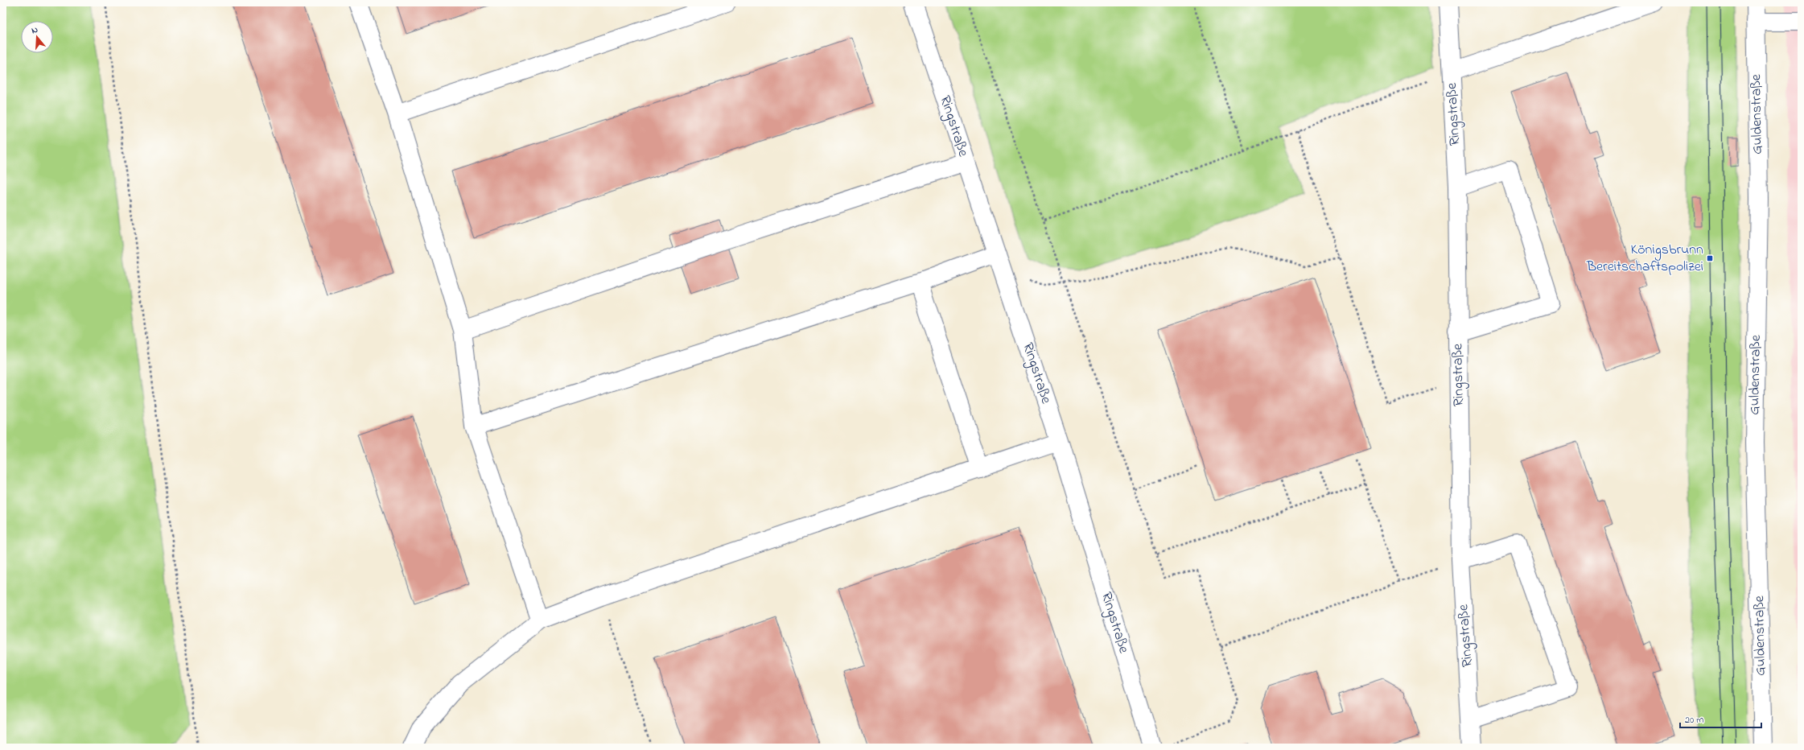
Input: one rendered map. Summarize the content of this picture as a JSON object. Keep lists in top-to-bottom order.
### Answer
{
  "streets": {
    "street": ["Ringstraße", "Guldenstraße"]
  },
  "places": {
    "transit": ["Königsbrunn Bereitschaftspolizei"]
  },
  "scale_bar": "20 m",
  "north": "top"
}
